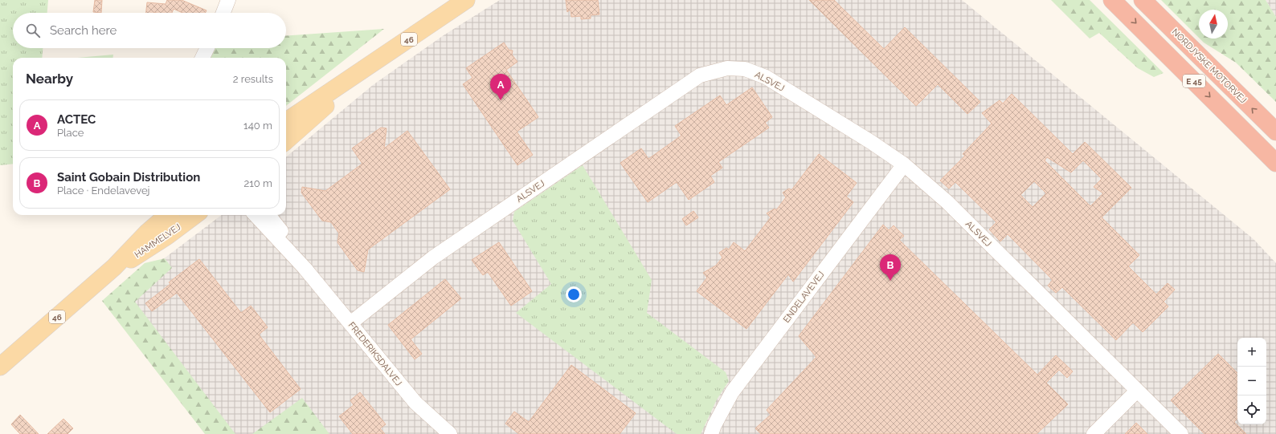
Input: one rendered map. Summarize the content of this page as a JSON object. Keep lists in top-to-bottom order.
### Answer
{
  "streets": {
    "highway": ["NORDJYSKE MOTORVEJ", "E 45"],
    "main road": ["46", "HAMMELVEJ"],
    "street": ["ALSVEJ", "ENDELAVEVEJ", "FREDERIKSDALVEJ"]
  },
  "crossings": [
    ["ALSVEJ", "ENDELAVEVEJ"],
    ["ALSVEJ", "FREDERIKSDALVEJ"]
  ],
  "north": "top",
  "page": {
    "search": "Search here",
    "heading": ["Nearby", "2 results"],
    "pins": ["A", "B"],
    "list": [
      {
        "mark": "A",
        "name": "ACTEC",
        "note": "Place",
        "value": "140 m"
      },
      {
        "mark": "B",
        "name": "Saint Gobain Distribution",
        "note": "Place · Endelavevej",
        "value": "210 m"
      }
    ],
    "map_buttons": ["+", "−"]
  }
}
